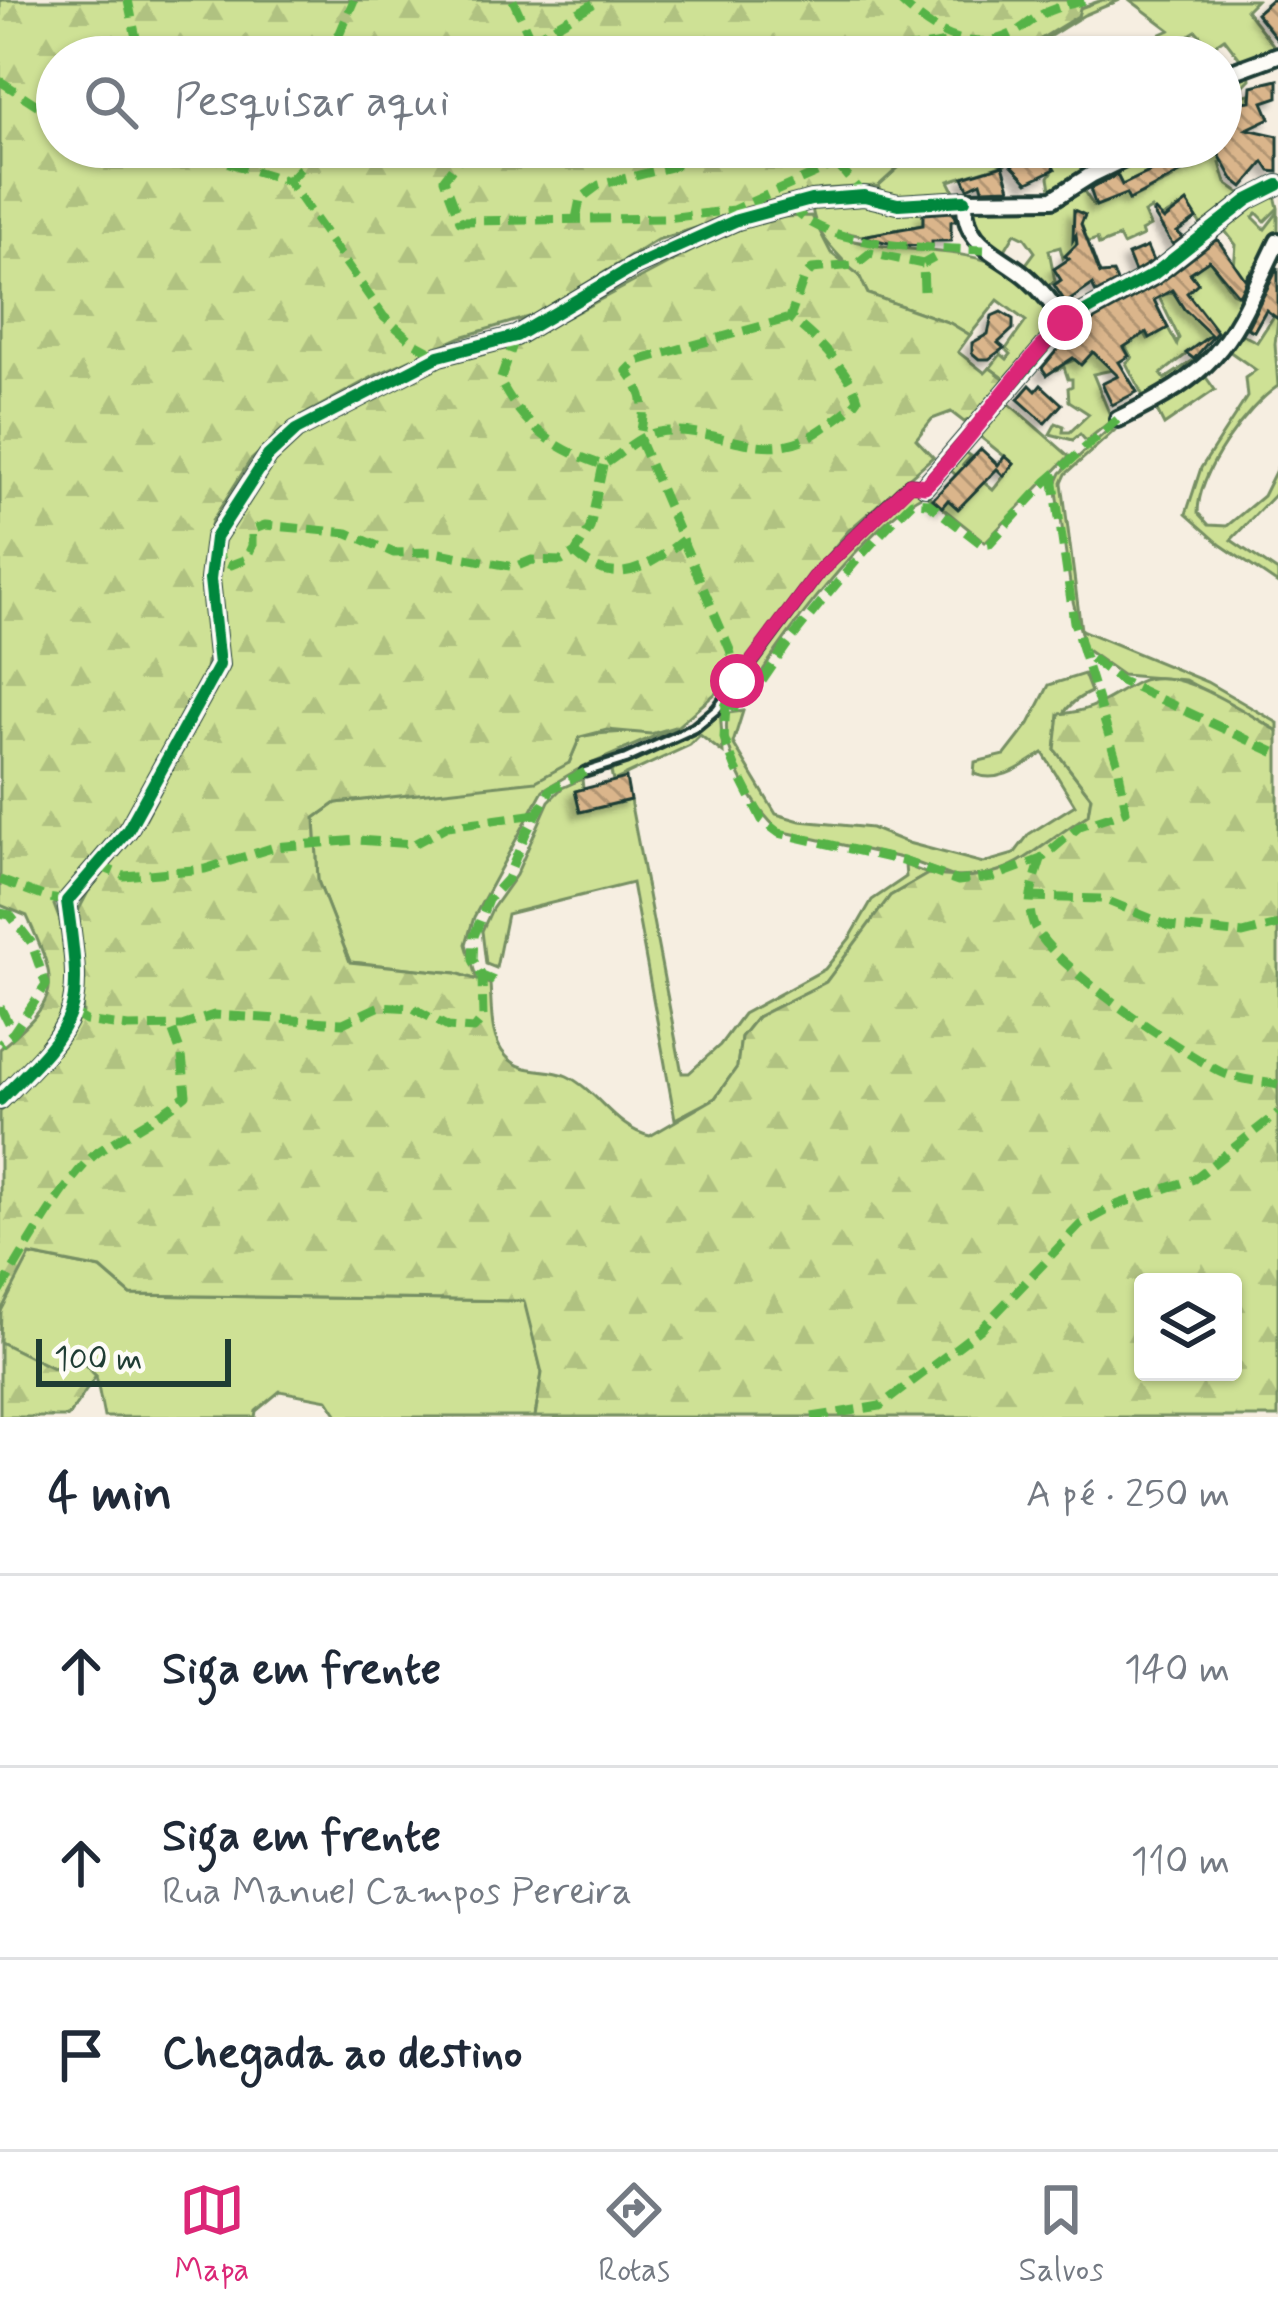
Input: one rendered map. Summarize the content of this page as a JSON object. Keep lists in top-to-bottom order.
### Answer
{
  "scale_bar": "100 m",
  "page": {
    "search": "Pesquisar aqui",
    "scale": "100 m",
    "heading": ["4 min", "A pé · 250 m"],
    "list": [
      ["Siga em frente", "140 m"],
      ["Siga em frente", "Rua Manuel Campos Pereira", "110 m"],
      "Chegada ao destino"
    ],
    "nav": ["Mapa", "Rotas", "Salvos"]
  }
}
